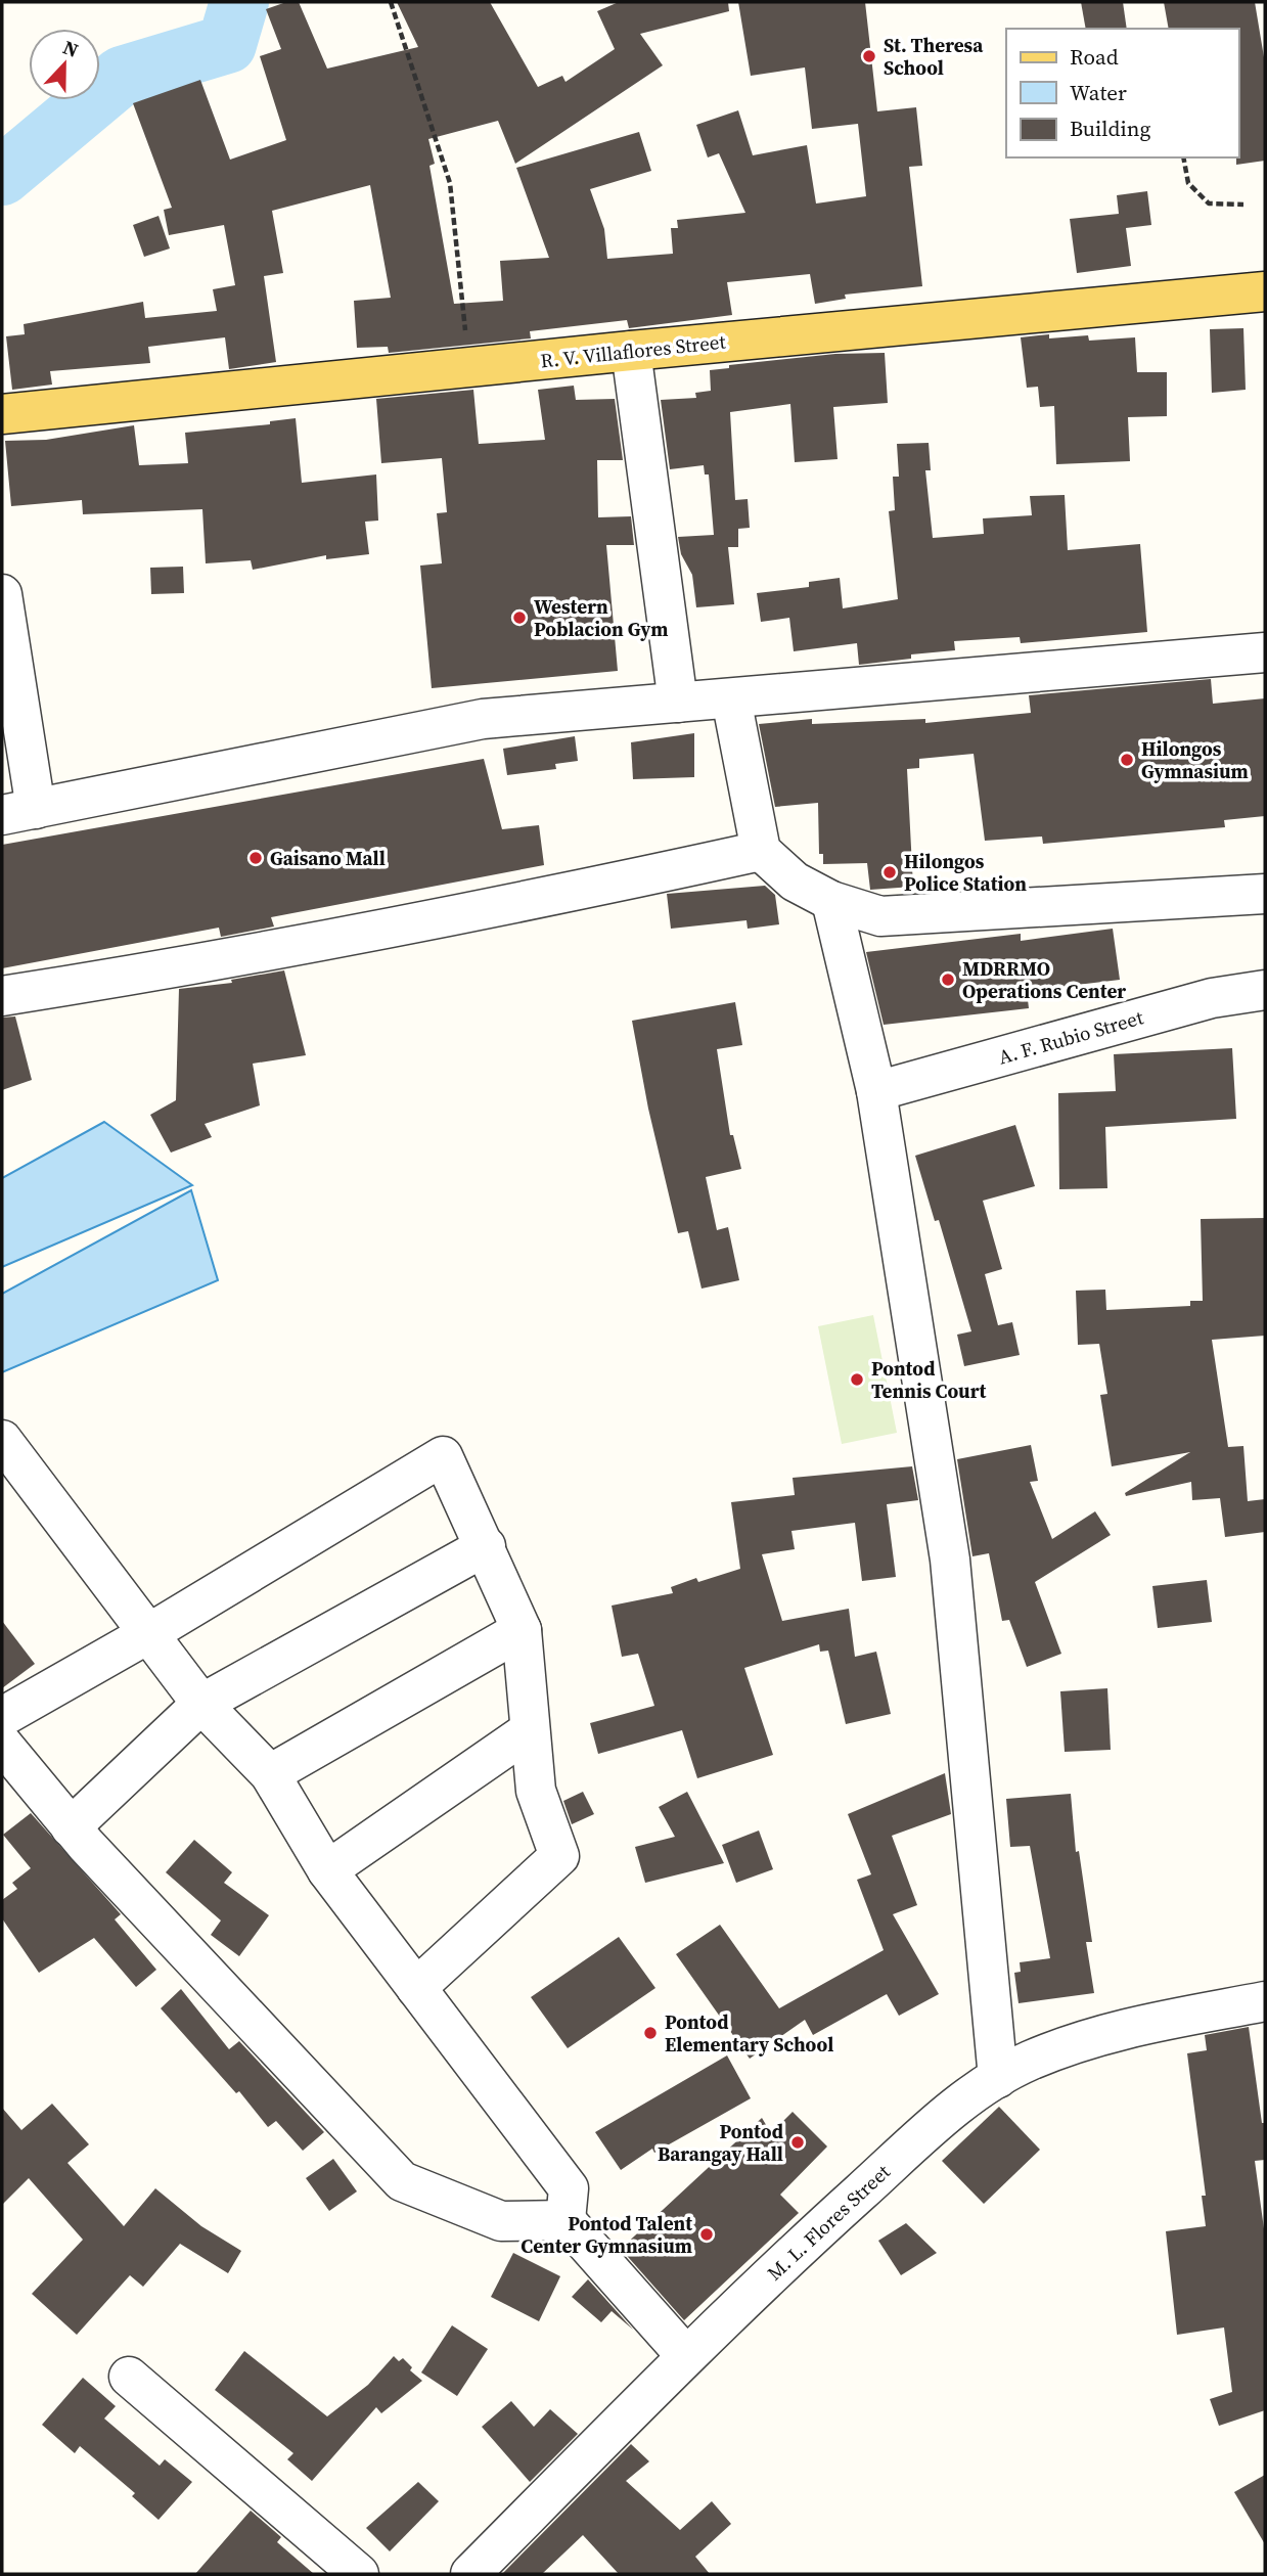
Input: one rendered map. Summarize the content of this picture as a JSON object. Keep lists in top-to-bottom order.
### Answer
{
  "streets": {
    "main road": ["R. V. Villaflores Street"],
    "street": ["A. F. Rubio Street", "M. L. Flores Street"]
  },
  "places": [
    "St. Theresa School",
    "Western Poblacion Gym",
    "Hilongos Gymnasium",
    "Gaisano Mall",
    "Hilongos Police Station",
    "MDRRMO Operations Center",
    "Pontod Tennis Court",
    "Pontod Elementary School",
    "Pontod Barangay Hall",
    "Pontod Talent Center Gymnasium"
  ],
  "legend": ["Road", "Water", "Building"],
  "north": "top"
}
